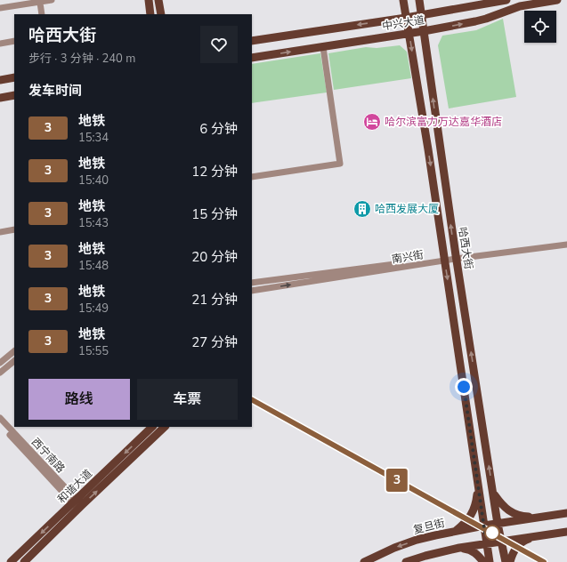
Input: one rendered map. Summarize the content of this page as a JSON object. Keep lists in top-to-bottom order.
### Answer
{
  "streets": {
    "main road": [
      "中兴大道",
      "哈西大街",
      "和谐大道",
      "复旦街"
    ],
    "street": ["南兴街", "西宁南路"]
  },
  "crossings": [
    ["中兴大道", "哈西大街"],
    ["哈西大街", "南兴街"],
    ["哈西大街", "复旦街"],
    ["西宁南路", "和谐大道"]
  ],
  "places": {
    "hotel": ["哈尔滨富力万达嘉华酒店"],
    "building": ["哈西发展大厦"]
  },
  "lines": ["metro line 3"],
  "page": {
    "on_map": "3",
    "heading": [
      ["哈西大街", "步行 · 3 分钟 · 240 m"],
      "发车时间"
    ],
    "list": [
      {
        "mark": "3",
        "name": "地铁",
        "note": "15:34",
        "value": "6 分钟"
      },
      {
        "mark": "3",
        "name": "地铁",
        "note": "15:40",
        "value": "12 分钟"
      },
      {
        "mark": "3",
        "name": "地铁",
        "note": "15:43",
        "value": "15 分钟"
      },
      {
        "mark": "3",
        "name": "地铁",
        "note": "15:48",
        "value": "20 分钟"
      },
      {
        "mark": "3",
        "name": "地铁",
        "note": "15:49",
        "value": "21 分钟"
      },
      {
        "mark": "3",
        "name": "地铁",
        "note": "15:55",
        "value": "27 分钟"
      }
    ],
    "buttons": ["路线", "车票"]
  }
}
